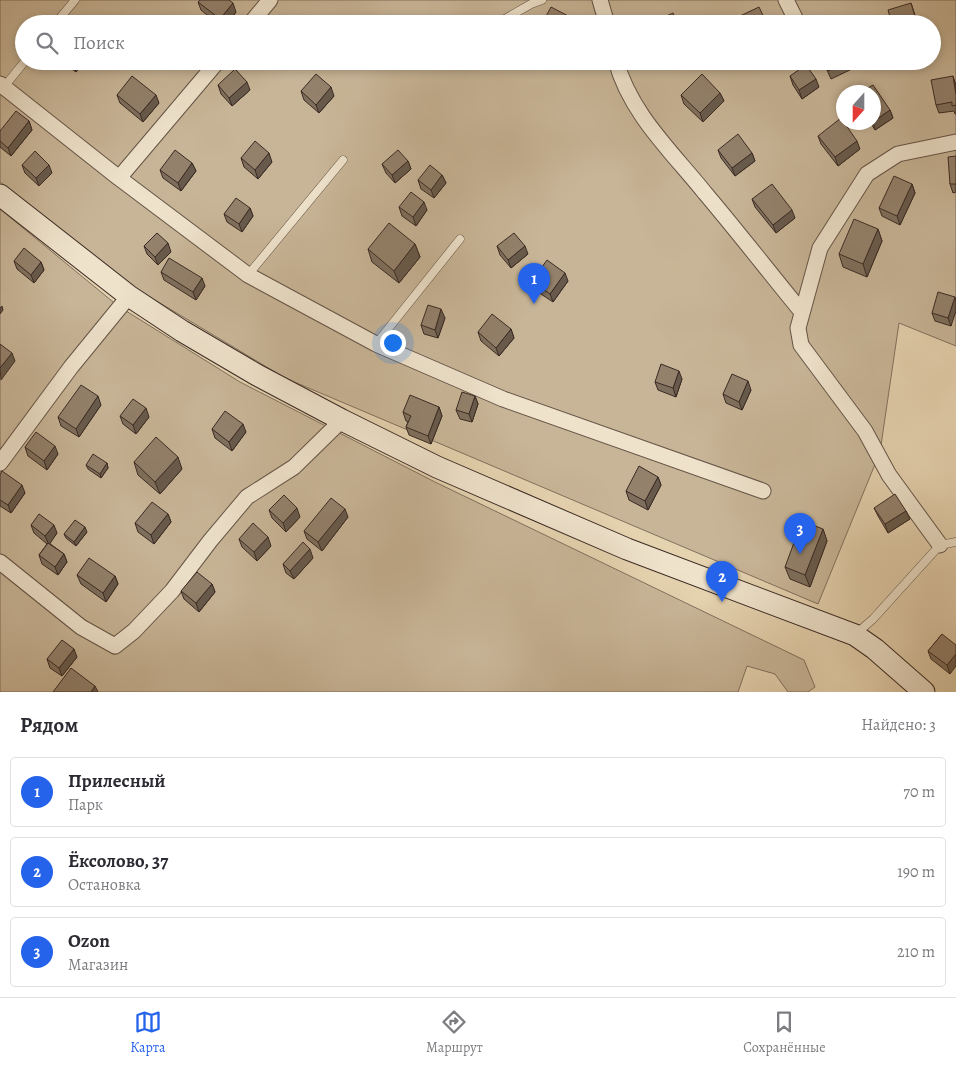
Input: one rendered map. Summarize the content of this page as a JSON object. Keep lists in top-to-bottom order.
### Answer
{
  "north": "bottom",
  "page": {
    "search": "Поиск",
    "pins": ["1", "3", "2"],
    "heading": ["Рядом", "Найдено: 3"],
    "list": [
      {
        "mark": "1",
        "name": "Прилесный",
        "note": "Парк",
        "value": "70 m"
      },
      {
        "mark": "2",
        "name": "Ёксолово, 37",
        "note": "Остановка",
        "value": "190 m"
      },
      {
        "mark": "3",
        "name": "Ozon",
        "note": "Магазин",
        "value": "210 m"
      }
    ],
    "nav": ["Карта", "Маршрут", "Сохранённые"]
  }
}
